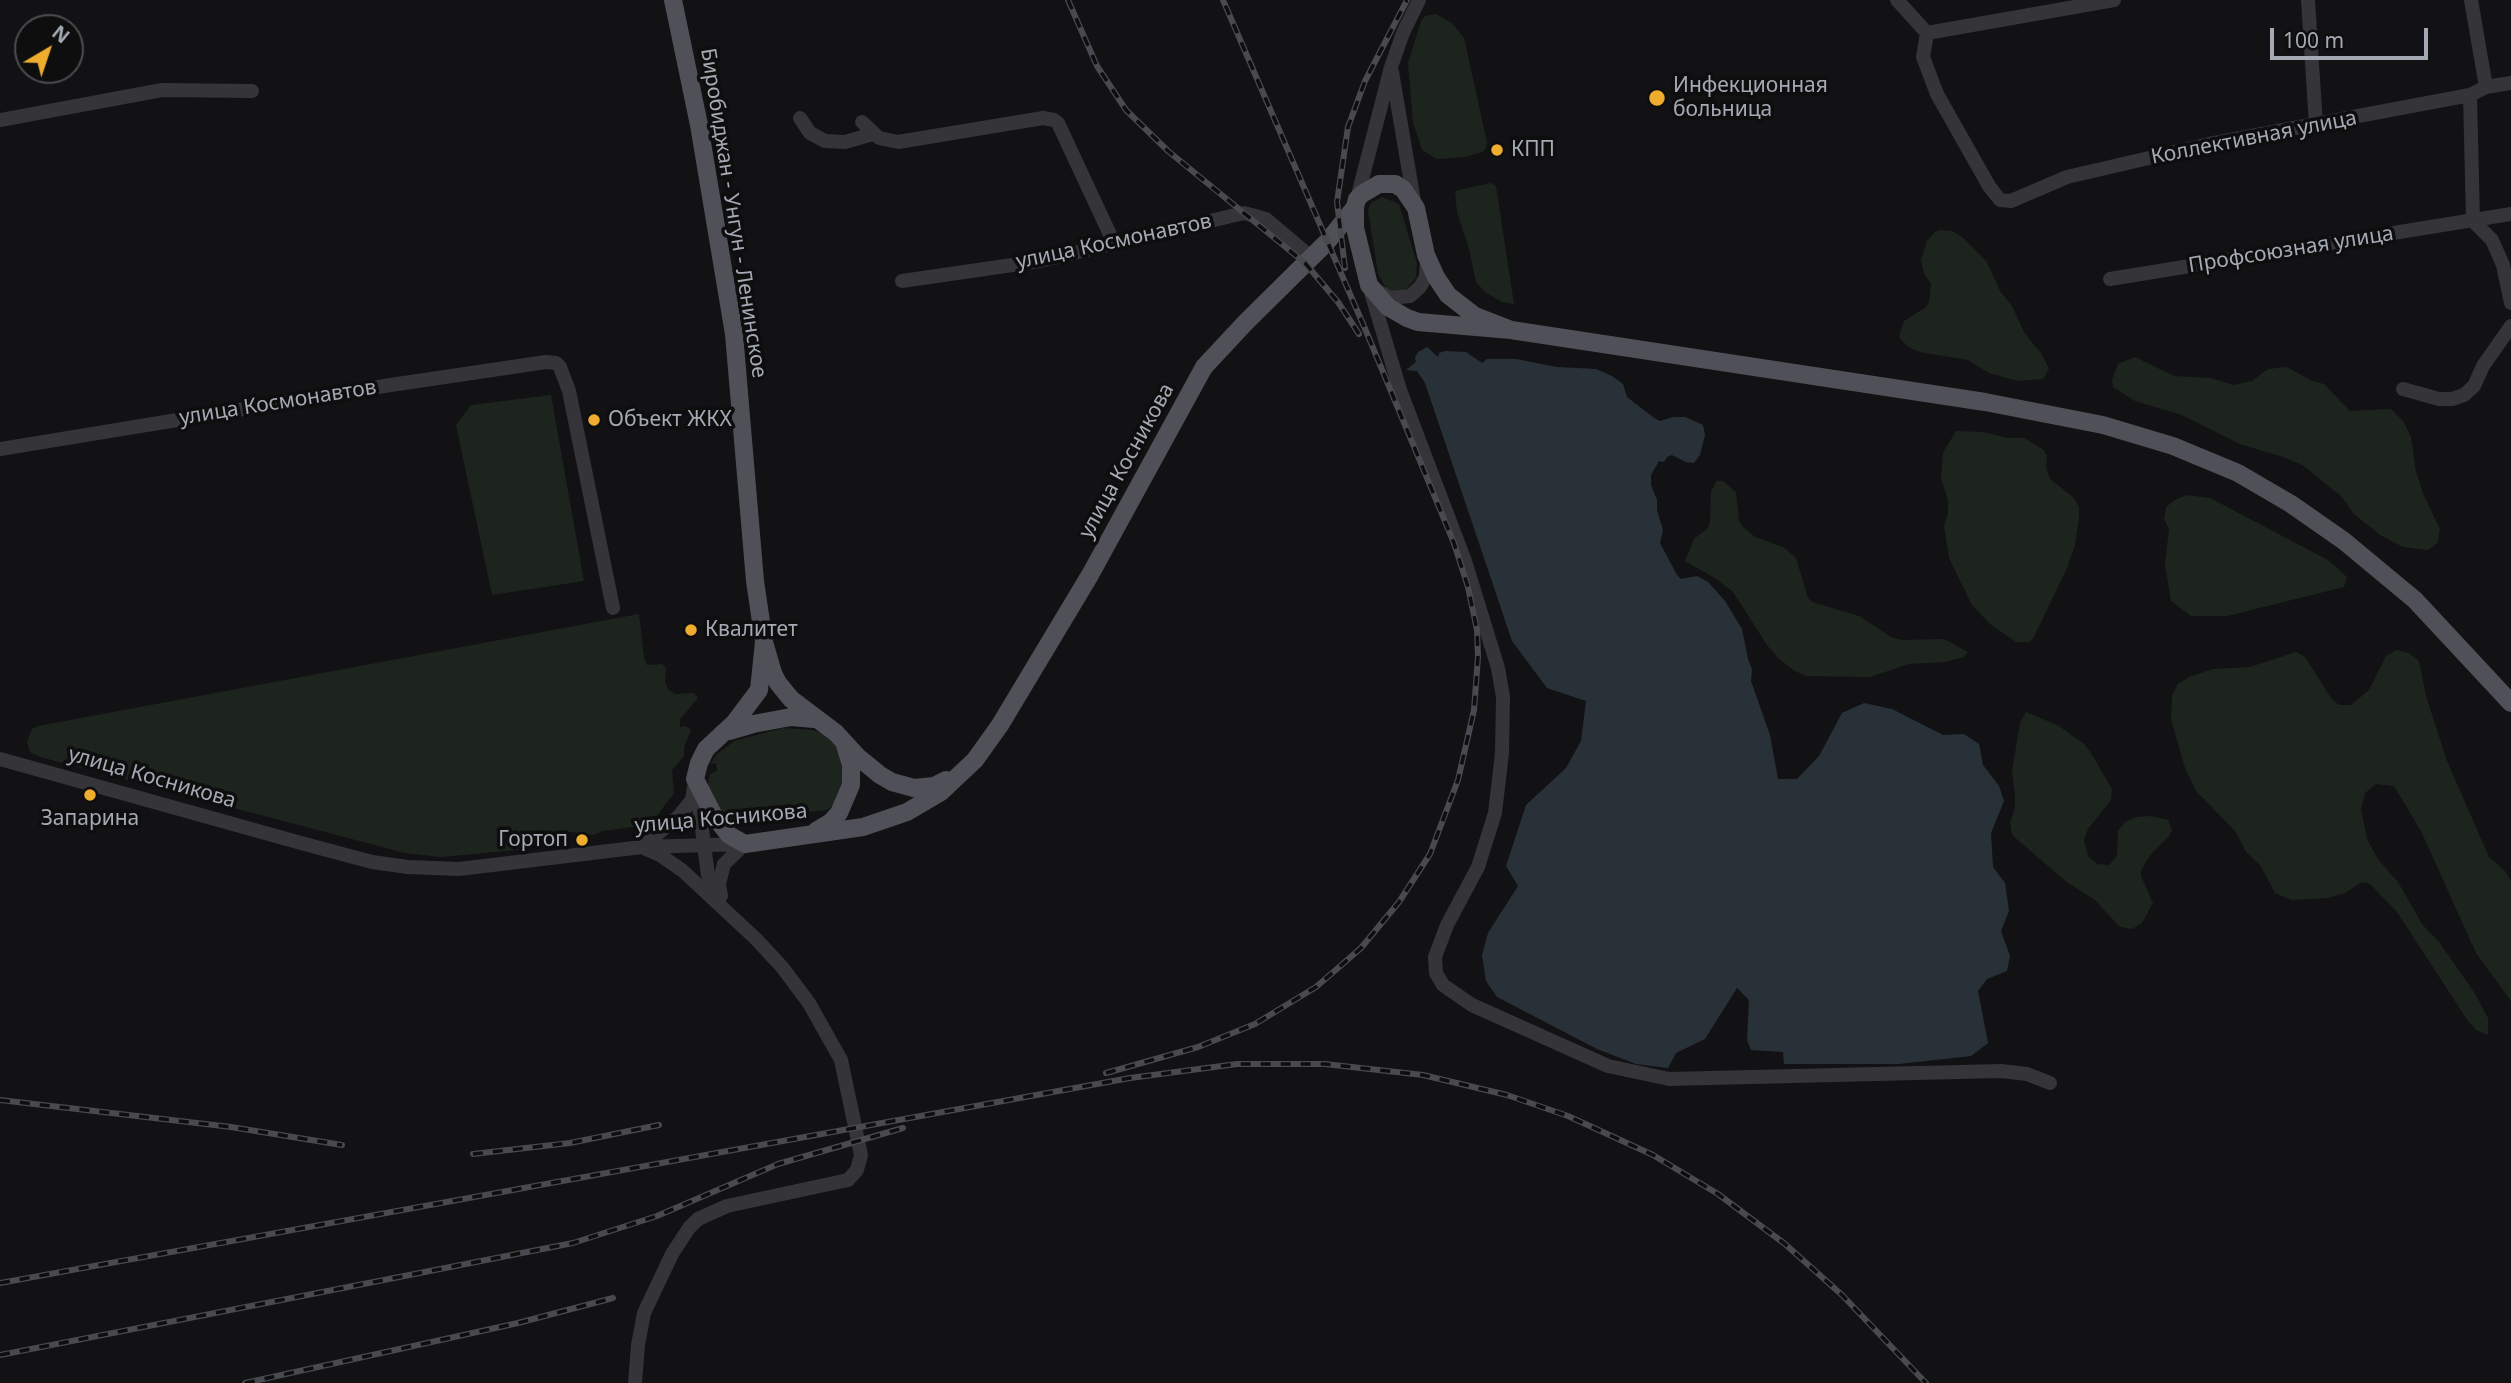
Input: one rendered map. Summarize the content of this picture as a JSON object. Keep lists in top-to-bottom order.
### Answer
{
  "streets": {
    "main road": ["Биробиджан - Унгун - Ленинское", "улица Косникова"],
    "street": ["Коллективная улица", "улица Космонавтов", "Профсоюзная улица"]
  },
  "crossings": [
    ["улица Космонавтов", "улица Косникова"]
  ],
  "places": [
    "Инфекционная больница",
    "КПП",
    "Объект ЖКХ",
    "Квалитет",
    "Запарина",
    "Гортоп"
  ],
  "scale_bar": "100 m",
  "north": "top right"
}
